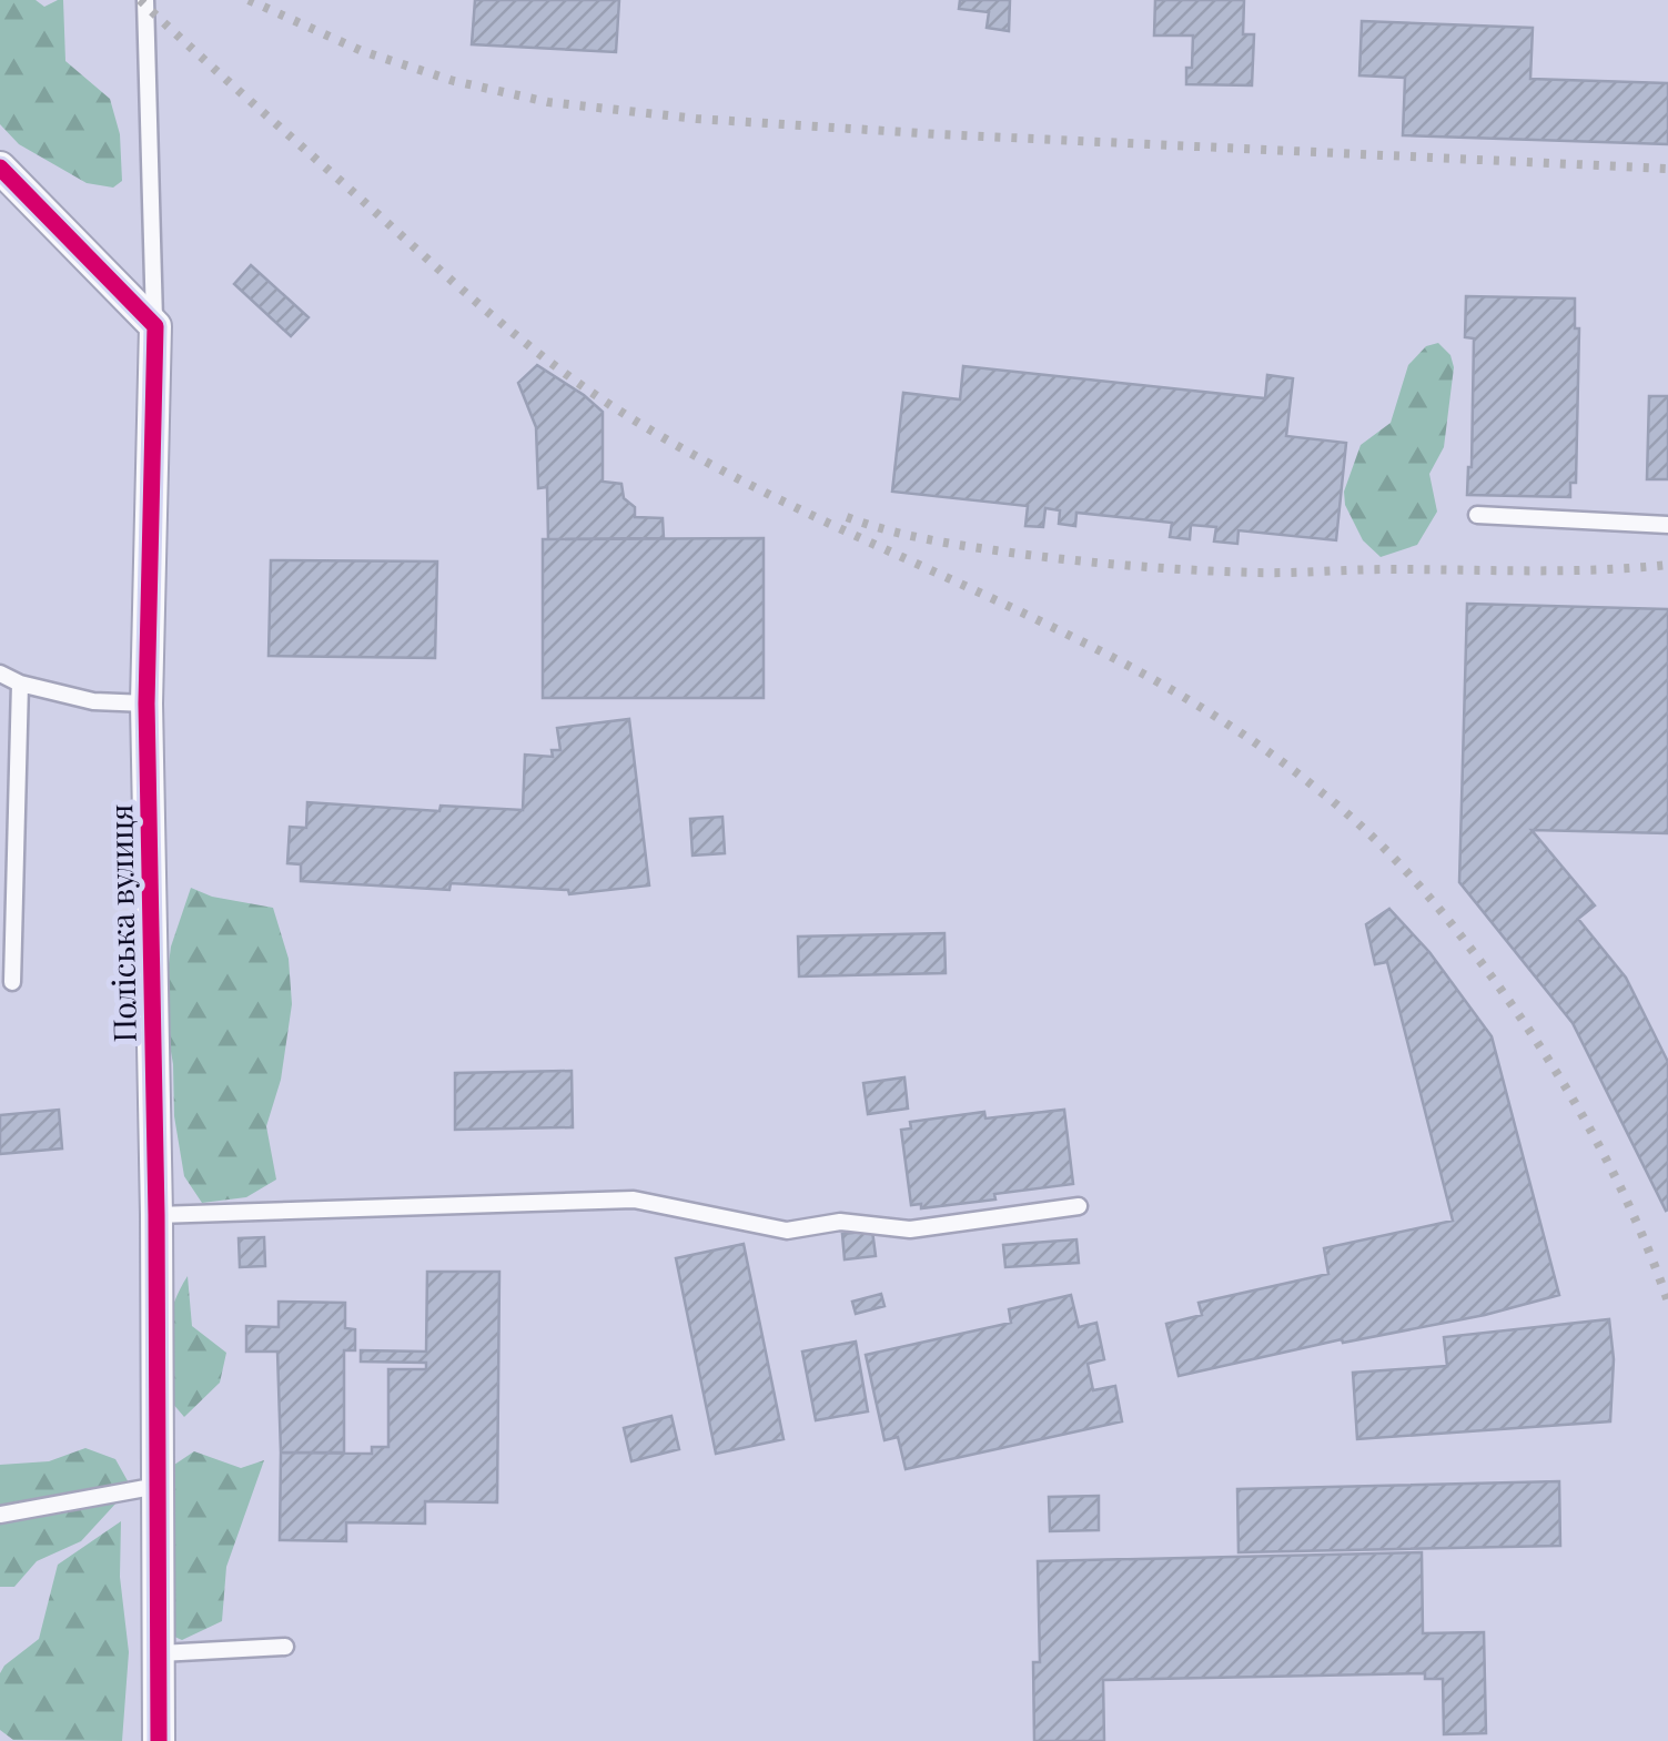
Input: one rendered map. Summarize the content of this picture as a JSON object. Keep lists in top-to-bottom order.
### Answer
{
  "streets": {
    "street": ["Поліська вулиця"]
  }
}
